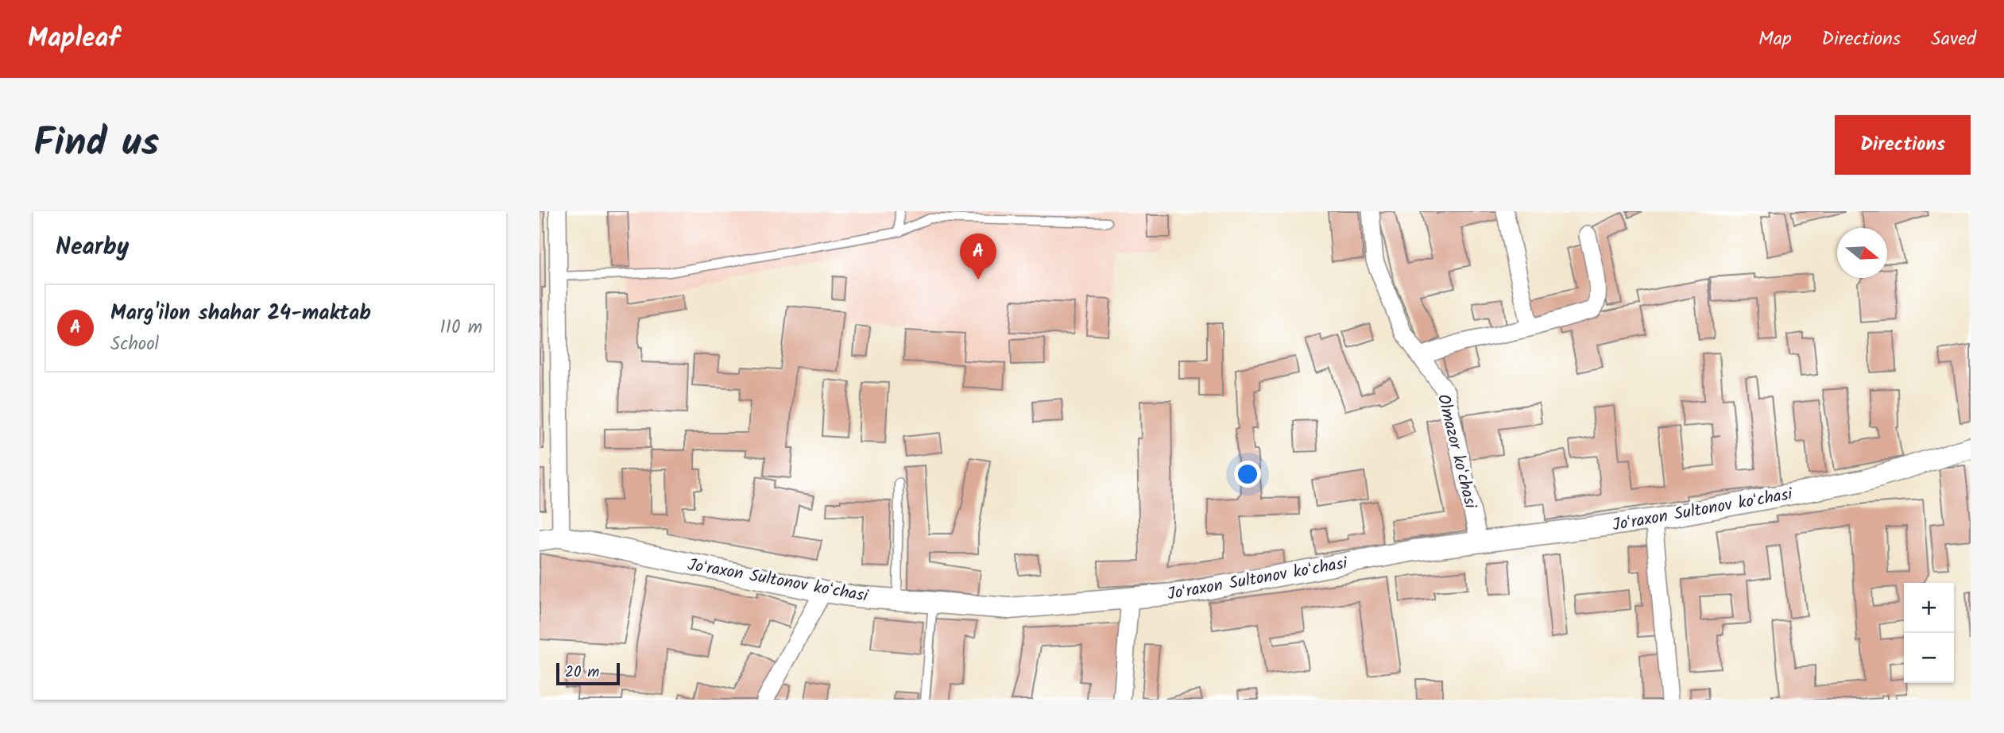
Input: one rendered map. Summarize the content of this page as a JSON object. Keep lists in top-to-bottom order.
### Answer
{
  "streets": {
    "street": ["Olmazor koʻchasi", "Joʻraxon Sultonov koʻchasi"]
  },
  "crossings": [
    ["Olmazor koʻchasi", "Joʻraxon Sultonov koʻchasi"]
  ],
  "scale_bar": "20 m",
  "north": "right",
  "page": {
    "header": "Mapleaf",
    "nav": ["Map", "Directions", "Saved"],
    "title": "Find us",
    "buttons": "Directions",
    "heading": "Nearby",
    "pins": "A",
    "list": [
      {
        "mark": "A",
        "name": "Marg'ilon shahar 24-maktab",
        "note": "School",
        "value": "110 m"
      }
    ],
    "map_buttons": ["+", "−"],
    "scale": "20 m"
  }
}
